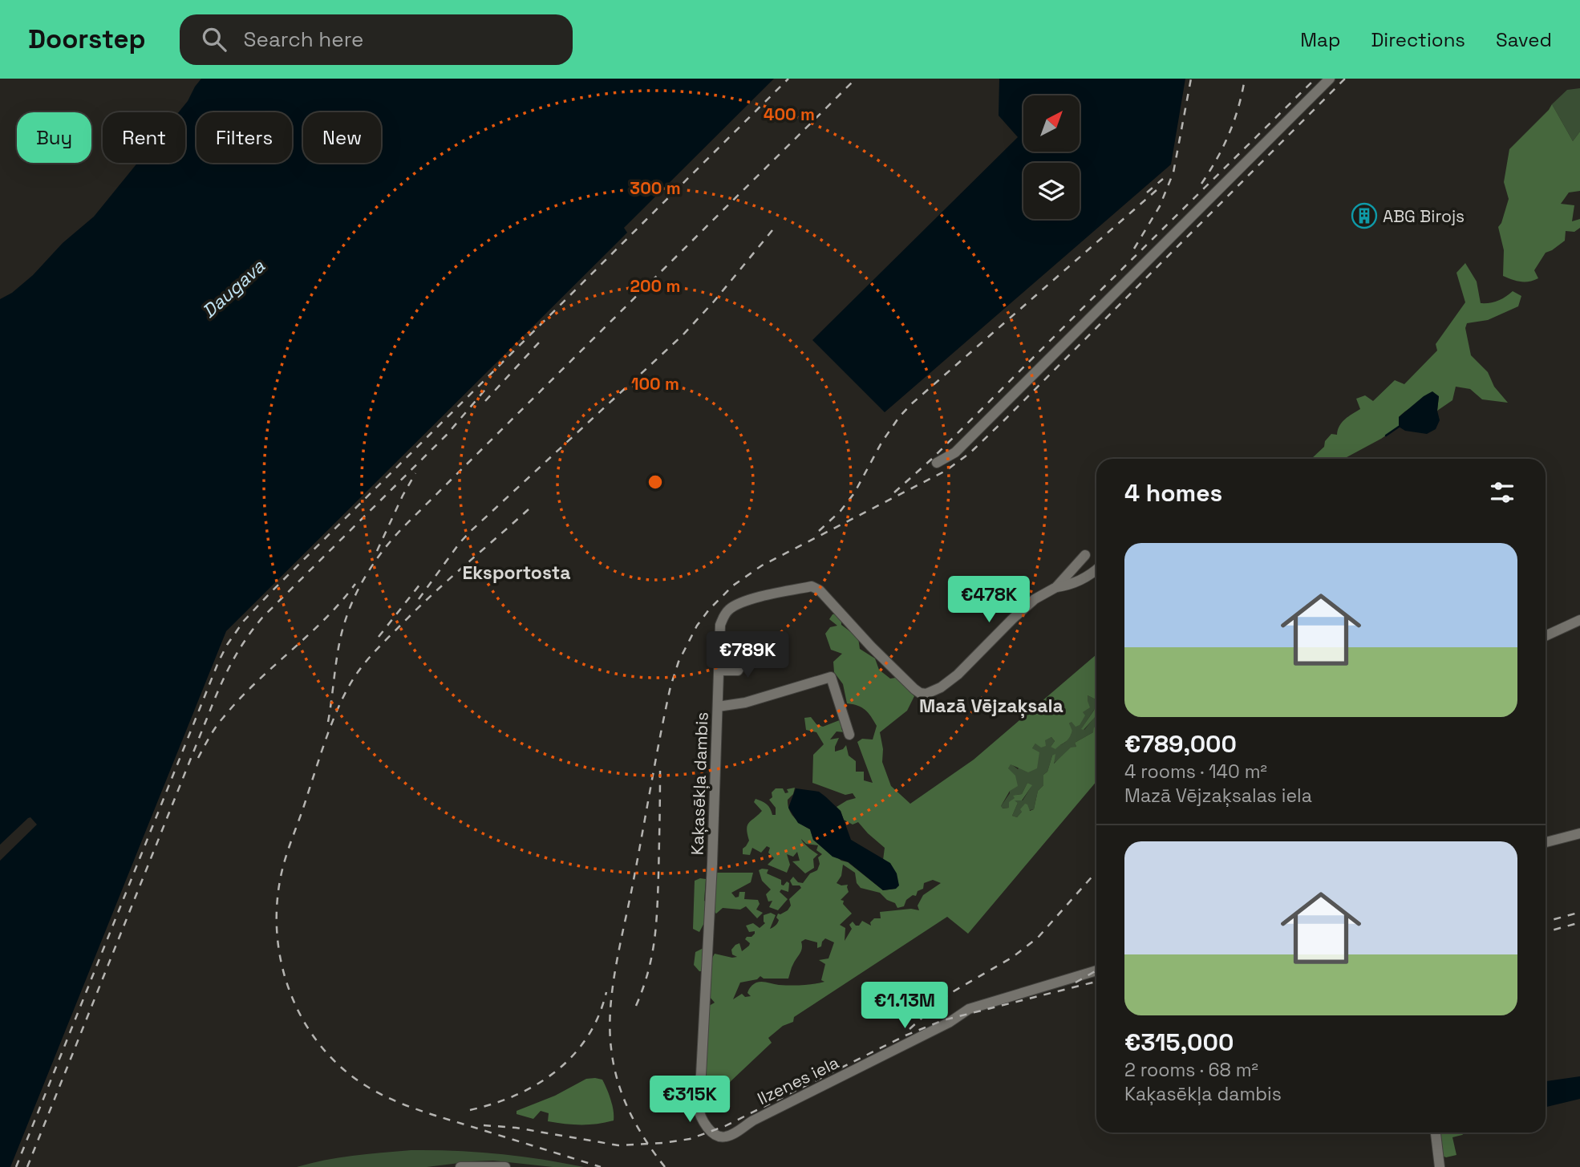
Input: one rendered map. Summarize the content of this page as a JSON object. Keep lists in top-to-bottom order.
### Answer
{
  "streets": {
    "street": ["Kaķasēkļa dambis", "Ilzenes iela"]
  },
  "crossings": [
    ["Kaķasēkļa dambis", "Ilzenes iela"]
  ],
  "districts": ["Eksportosta", "Mazā Vējzaķsala"],
  "water": ["Daugava"],
  "places": {
    "building": ["ABG Birojs"]
  },
  "north": "top right",
  "page": {
    "header": "Doorstep",
    "search": "Search here",
    "nav": ["Map", "Directions", "Saved"],
    "chip": [
      "Buy",
      "Rent",
      "Filters",
      "New"
    ],
    "heading": "4 homes",
    "list": [
      {
        "name": "€789,000",
        "note": "4 rooms · 140 m² · Mazā Vējzaķsalas iela"
      },
      {
        "name": "€315,000",
        "note": "2 rooms · 68 m² · Kaķasēkļa dambis"
      }
    ],
    "price": [
      "€478K",
      "€789K",
      "€1.13M",
      "€315K"
    ]
  },
  "rings": [
    "400 m",
    "300 m",
    "200 m",
    "100 m"
  ]
}
